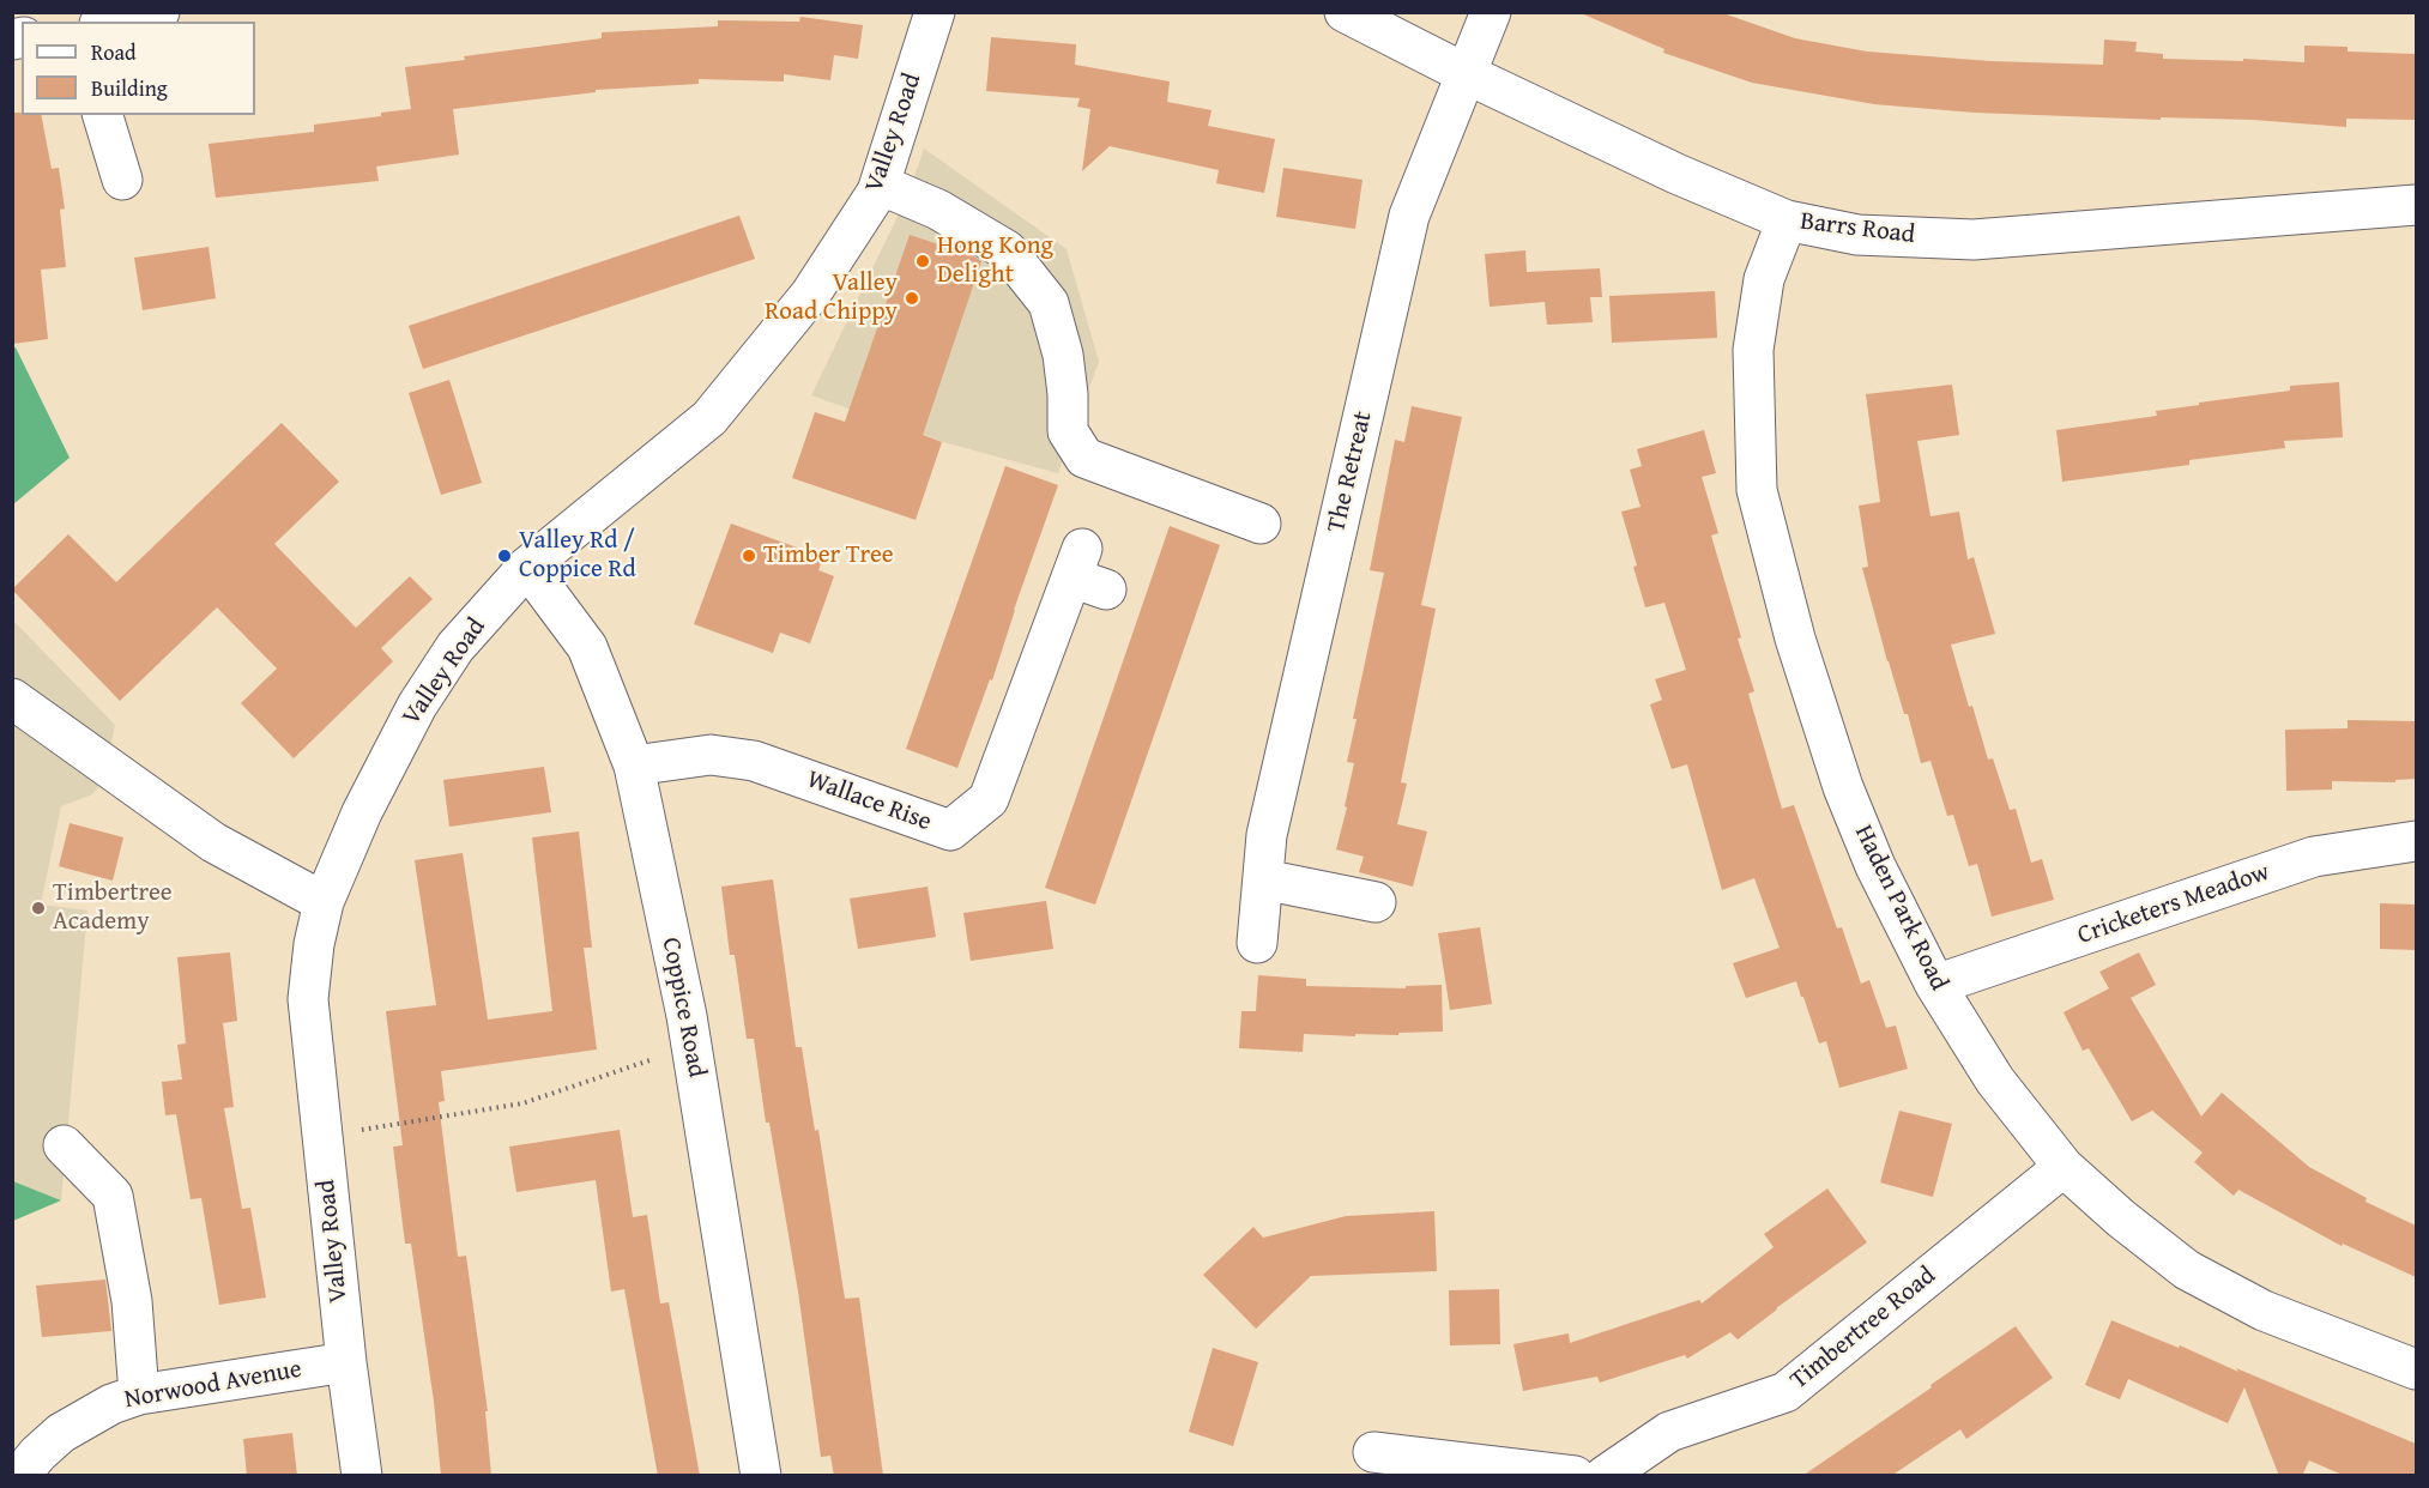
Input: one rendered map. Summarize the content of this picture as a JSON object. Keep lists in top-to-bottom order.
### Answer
{
  "streets": {
    "street": [
      "Valley Road",
      "Barrs Road",
      "The Retreat",
      "Wallace Rise",
      "Cricketers Meadow",
      "Haden Park Road",
      "Coppice Road",
      "Timbertree Road",
      "Norwood Avenue"
    ]
  },
  "crossings": [
    ["Valley Road", "Coppice Road"],
    ["Valley Road", "Norwood Avenue"],
    ["Barrs Road", "The Retreat"],
    ["Barrs Road", "Haden Park Road"],
    ["Wallace Rise", "Coppice Road"],
    ["Cricketers Meadow", "Haden Park Road"],
    ["Haden Park Road", "Timbertree Road"]
  ],
  "places": [
    "Hong Kong Delight",
    "Valley Road Chippy",
    "Valley Rd / Coppice Rd",
    "Timber Tree",
    "Timbertree Academy"
  ],
  "legend": ["Road", "Building"]
}
